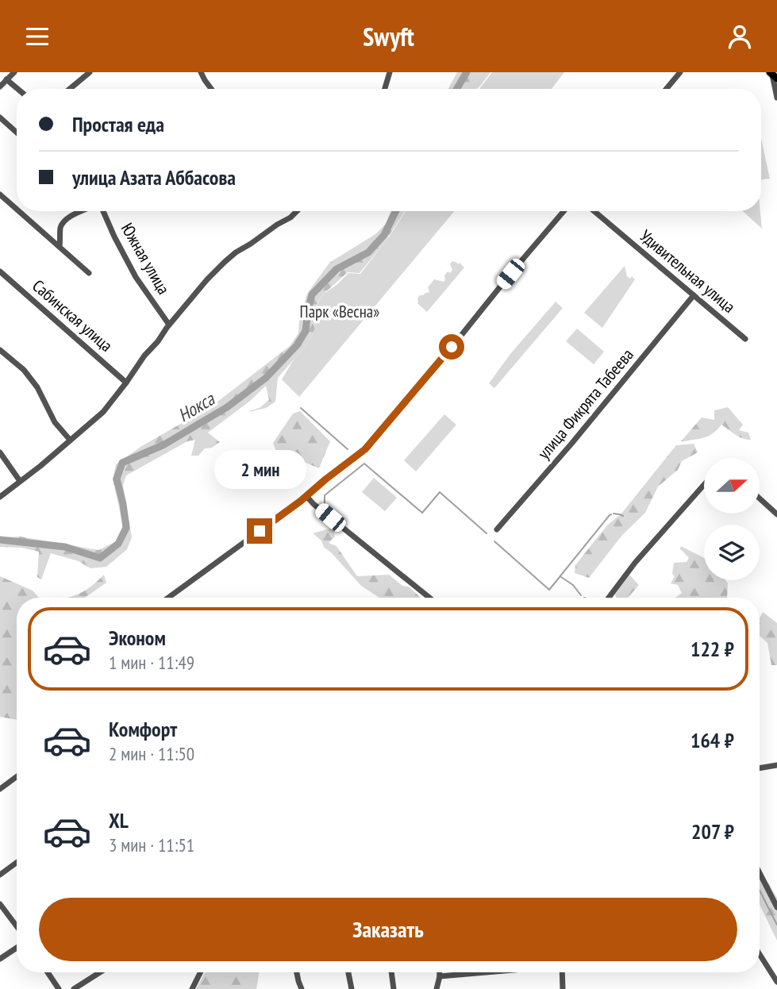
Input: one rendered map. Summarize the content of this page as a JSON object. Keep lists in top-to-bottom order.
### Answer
{
  "streets": {
    "street": [
      "Южная улица",
      "Удивительная улица",
      "Сабинская улица",
      "улица Фикрята Табеева"
    ]
  },
  "crossings": [
    ["Удивительная улица", "улица Фикрята Табеева"]
  ],
  "water": ["Нокса"],
  "parks": ["Парк «Весна»"],
  "north": "right",
  "page": {
    "header": "Swyft",
    "banner": ["Простая еда", "улица Азата Аббасова"],
    "bubble": "2 мин",
    "list": [
      {
        "name": "Эконом",
        "note": "1 мин · 11:49",
        "value": "122 ₽"
      },
      {
        "name": "Комфорт",
        "note": "2 мин · 11:50",
        "value": "164 ₽"
      },
      {
        "name": "XL",
        "note": "3 мин · 11:51",
        "value": "207 ₽"
      }
    ],
    "buttons": "Заказать"
  }
}
